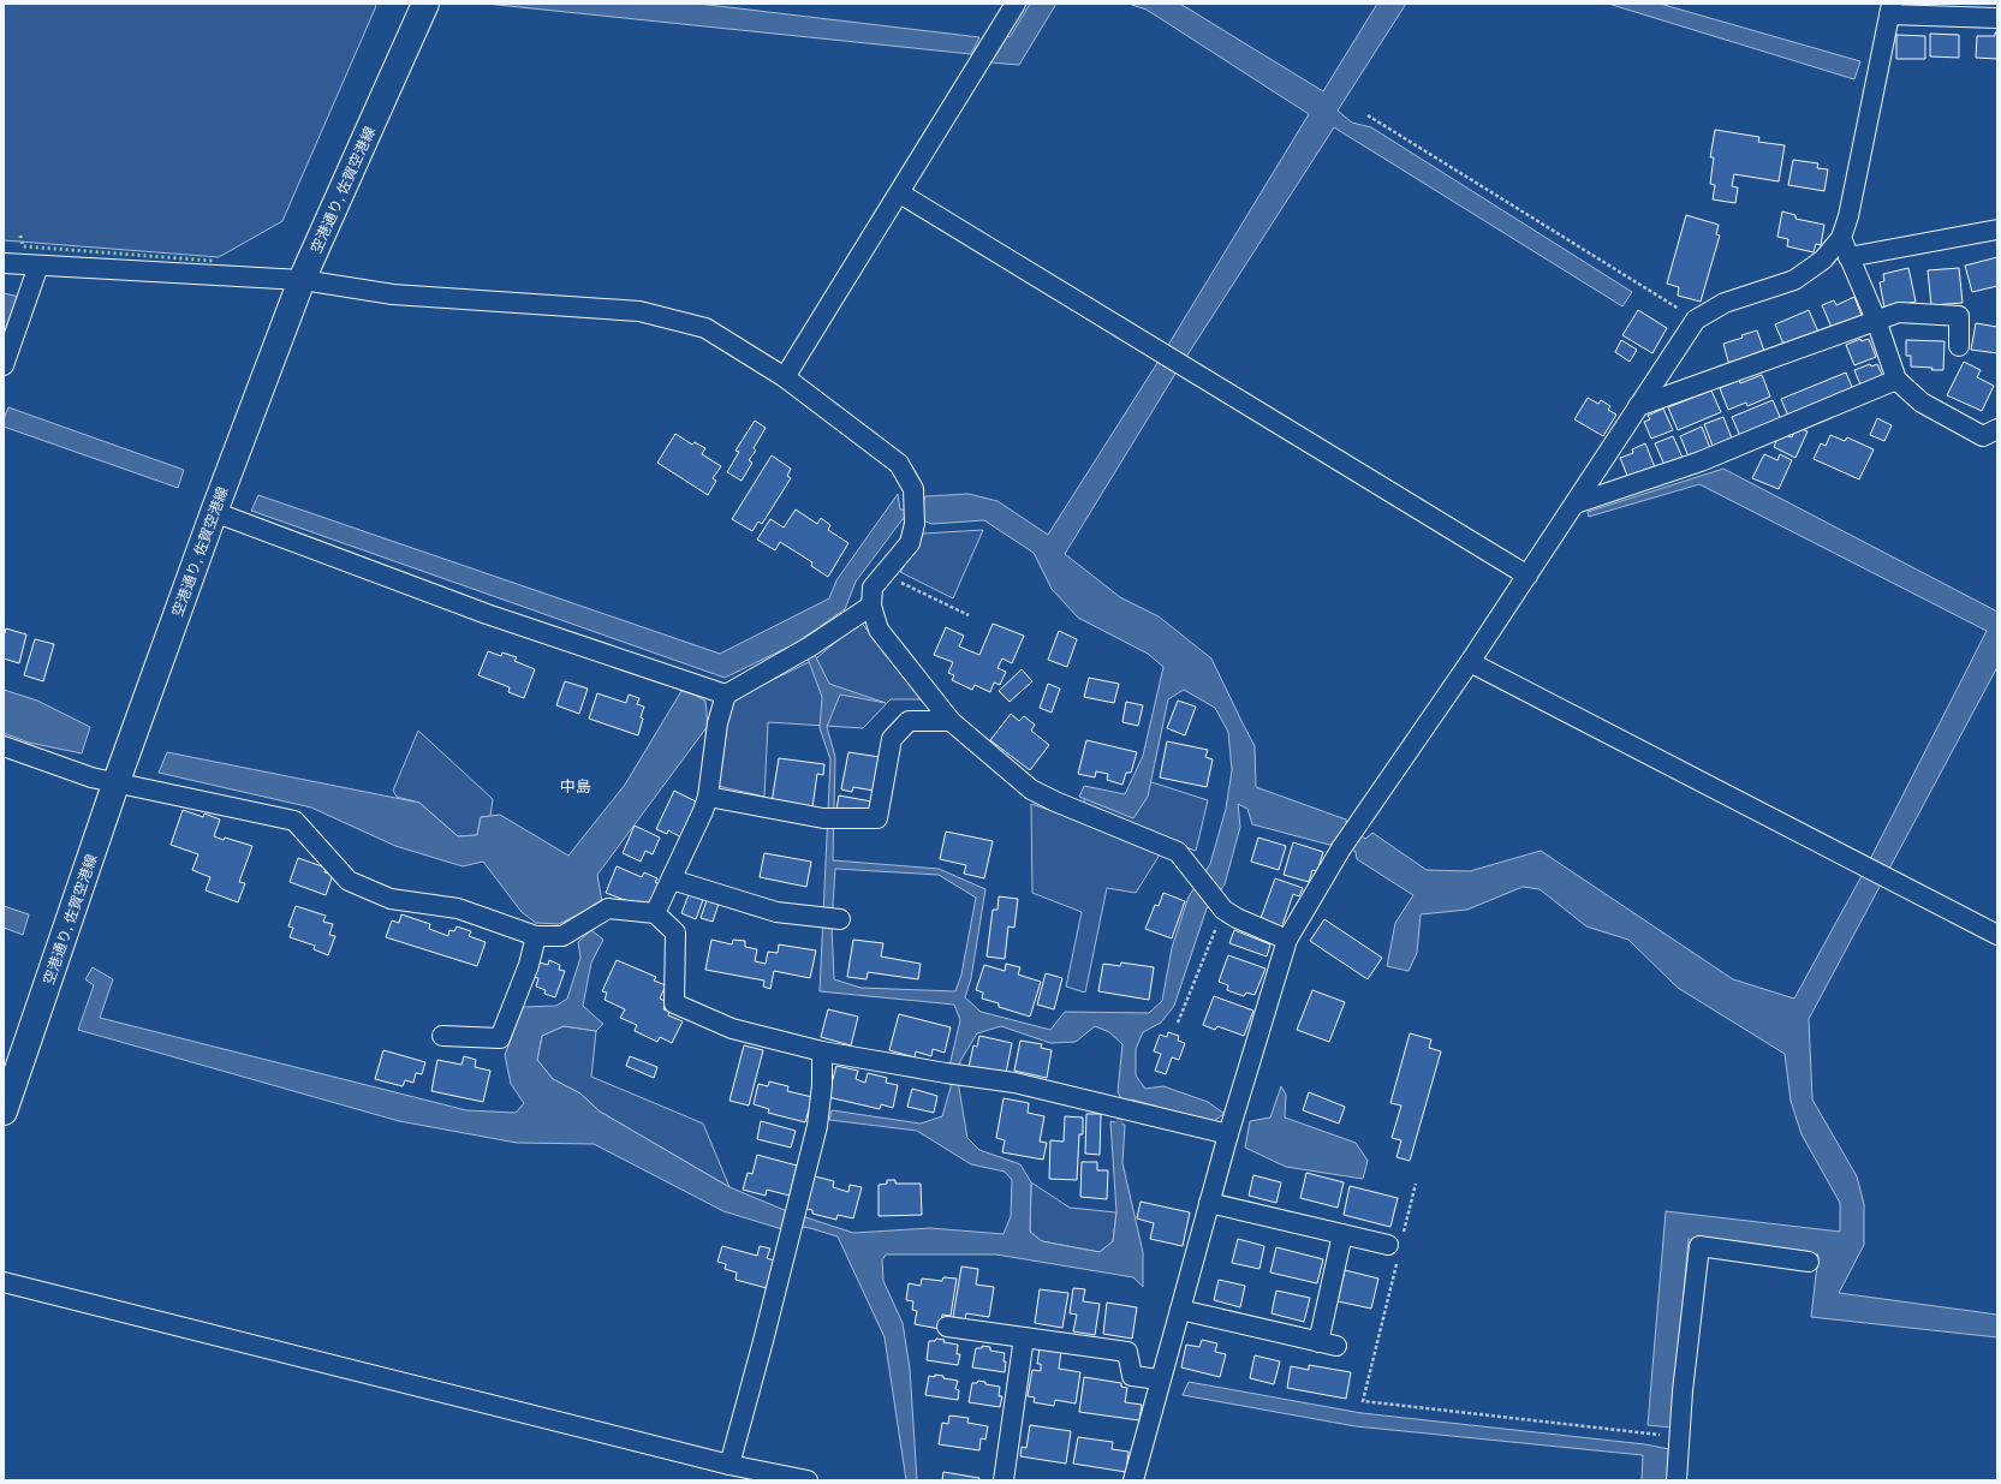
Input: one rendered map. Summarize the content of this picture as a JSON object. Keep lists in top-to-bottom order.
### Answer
{
  "streets": {
    "main road": ["空港通り, 佐賀空港線"]
  },
  "districts": ["中島"]
}
